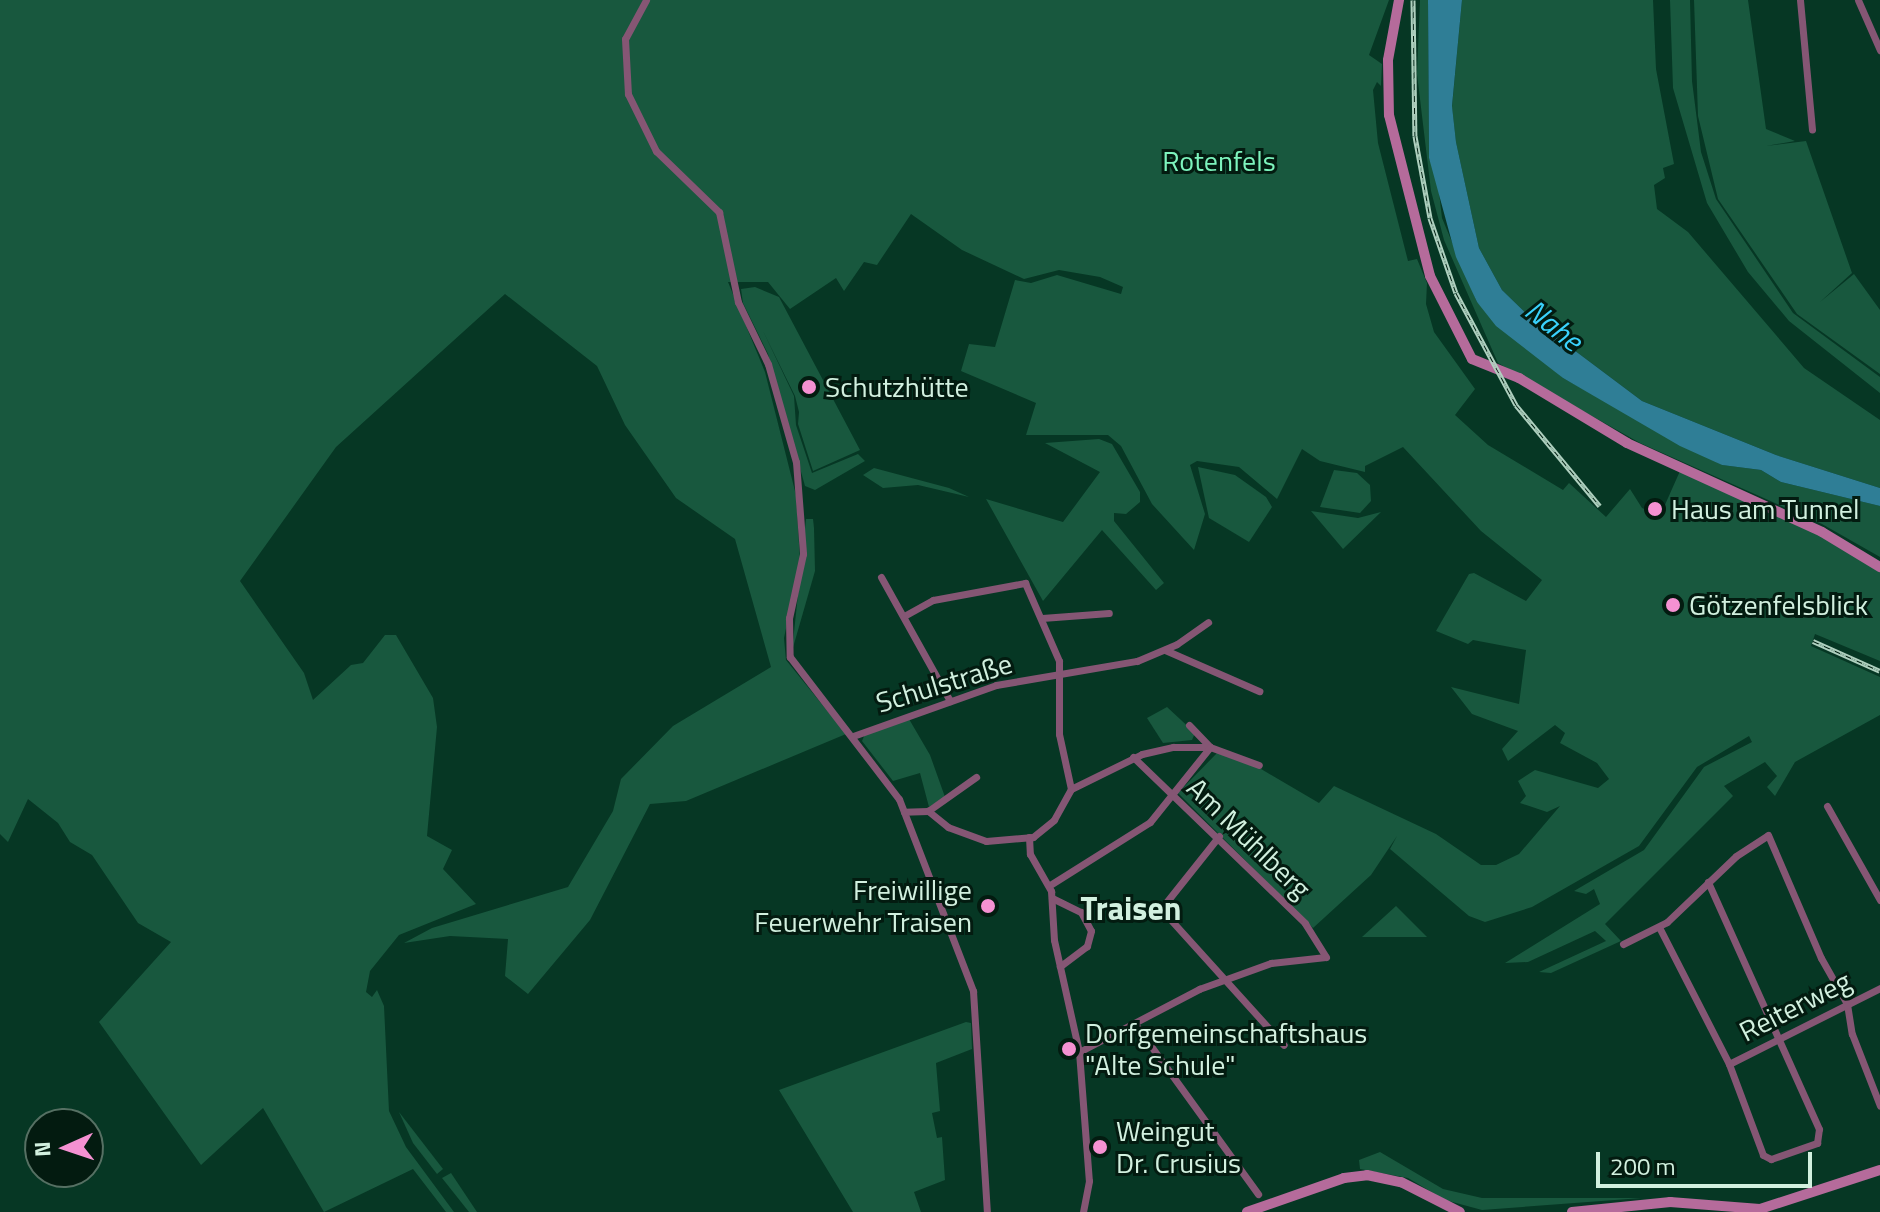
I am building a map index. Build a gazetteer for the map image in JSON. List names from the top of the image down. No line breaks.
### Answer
{"streets":{"street":["Schulstraße","Am Mühlberg","Reiterweg"]},"districts":["Traisen"],"water":["Nahe"],"parks":["Rotenfels"],"places":["Schutzhütte","Haus am Tunnel","Götzenfelsblick","Freiwillige Feuerwehr Traisen","Dorfgemeinschaftshaus \"Alte Schule\"","Weingut Dr. Crusius"],"scale_bar":"200 m","north":"left"}
